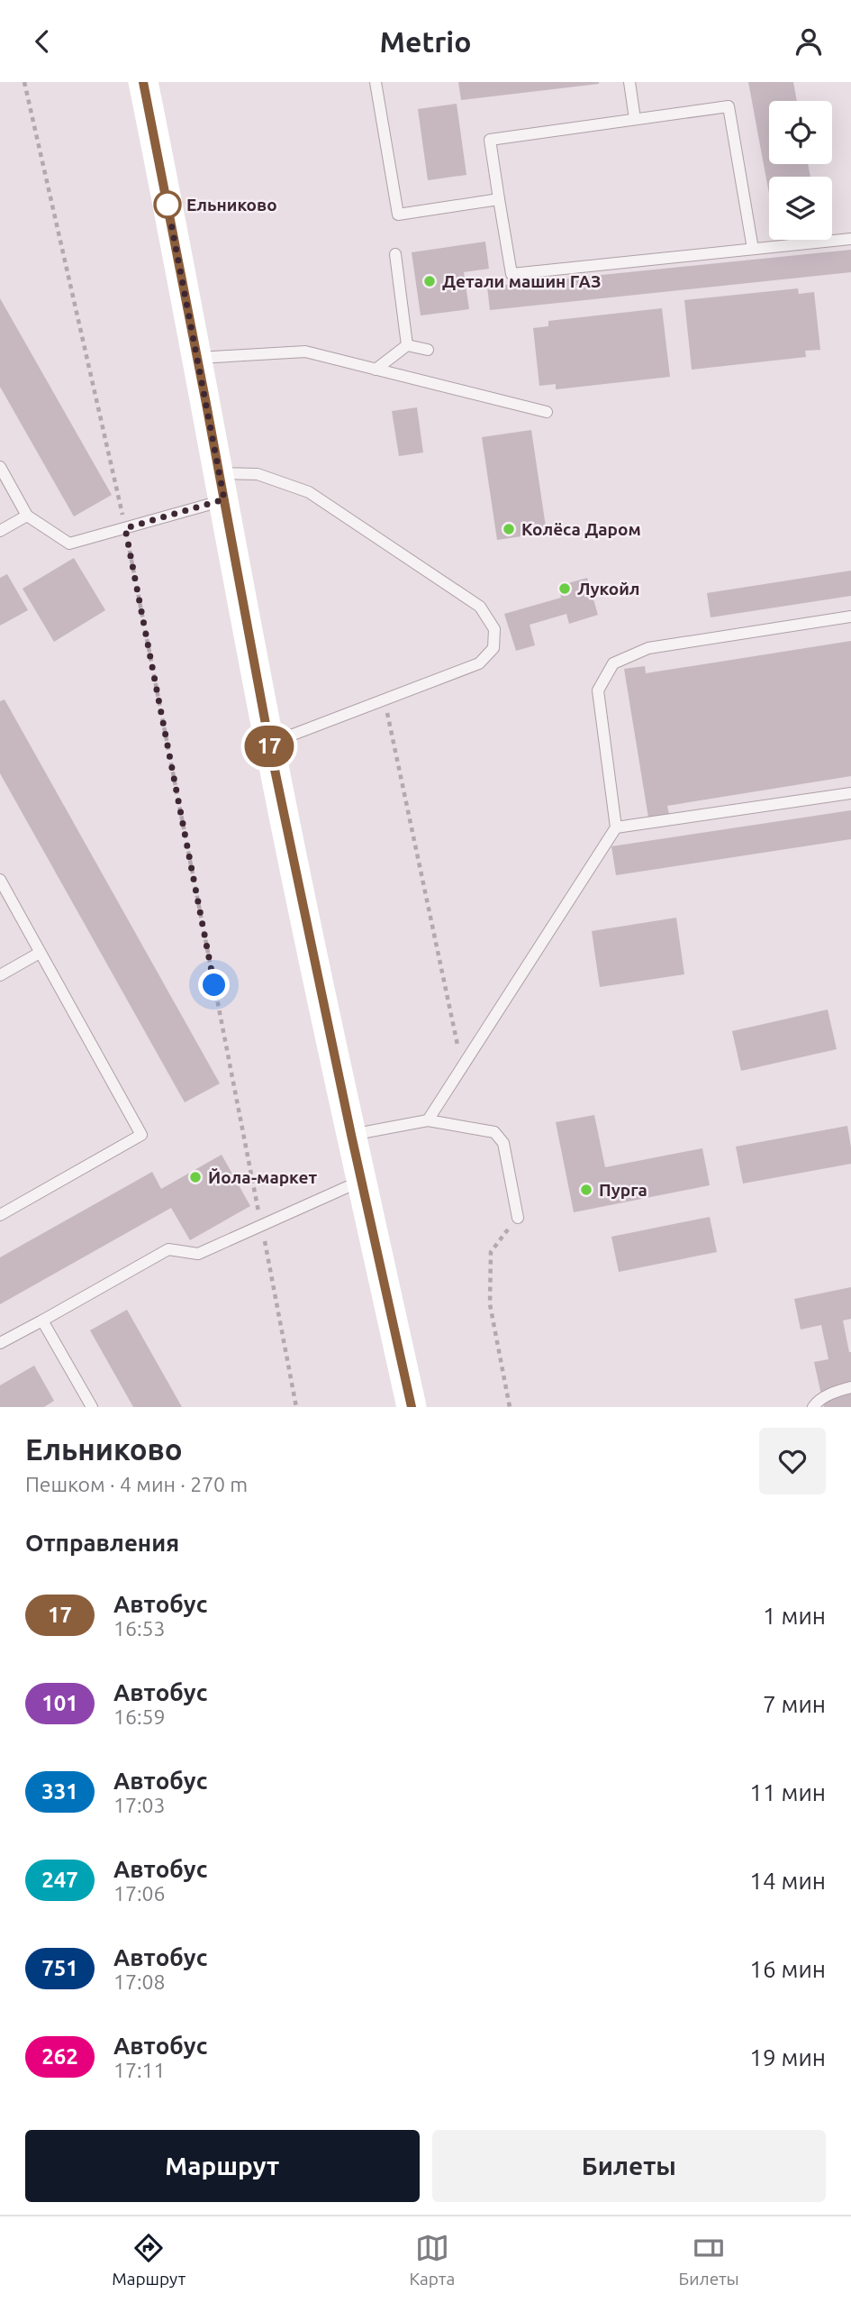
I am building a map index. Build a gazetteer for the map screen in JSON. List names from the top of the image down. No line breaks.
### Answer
{"places":["Ельниково","Детали машин ГАЗ","Колёса Даром","Лукойл","Йола-маркет","Пурга"],"lines":["bus line 17"],"page":{"header":"Metrio","on_map":"17","heading":[["Ельниково","Пешком · 4 мин · 270 m"],"Отправления"],"list":[{"mark":"17","name":"Автобус","note":"16:53","value":"1 мин"},{"mark":"101","name":"Автобус","note":"16:59","value":"7 мин"},{"mark":"331","name":"Автобус","note":"17:03","value":"11 мин"},{"mark":"247","name":"Автобус","note":"17:06","value":"14 мин"},{"mark":"751","name":"Автобус","note":"17:08","value":"16 мин"},{"mark":"262","name":"Автобус","note":"17:11","value":"19 мин"}],"buttons":["Маршрут","Билеты"],"tabs":["Маршрут","Карта","Билеты"]}}
